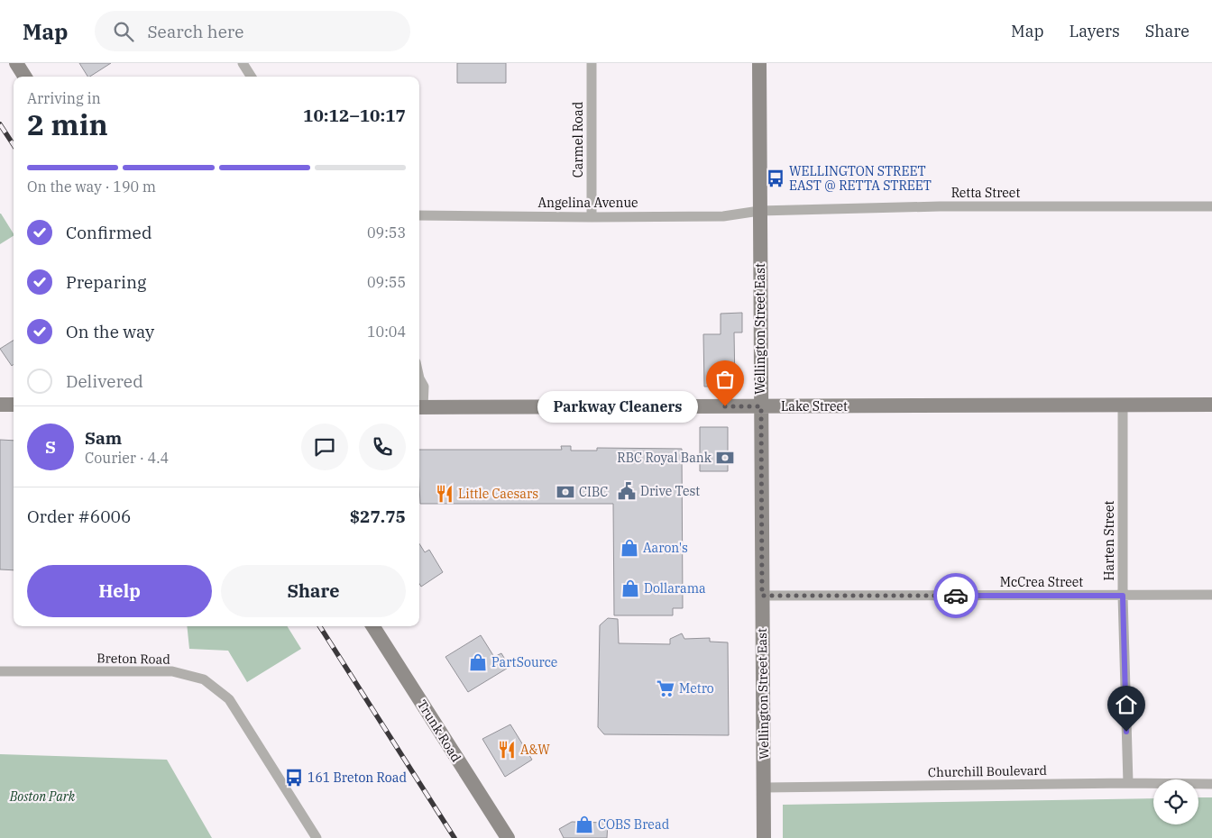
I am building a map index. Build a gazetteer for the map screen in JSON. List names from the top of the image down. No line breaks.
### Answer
{"streets":{"main road":["Wellington Street East","Lake Street","Trunk Road"],"street":["Carmel Road","Retta Street","Angelina Avenue","Harten Street","McCrea Street","Breton Road","Churchill Boulevard"]},"crossings":[["Carmel Road","Angelina Avenue"],["Retta Street","Angelina Avenue"],["Retta Street","Wellington Street East"],["Angelina Avenue","Wellington Street East"],["Wellington Street East","Lake Street"],["Wellington Street East","McCrea Street"],["Wellington Street East","Churchill Boulevard"],["Lake Street","Harten Street"],["Harten Street","McCrea Street"],["Harten Street","Churchill Boulevard"]],"parks":["Boston Park"],"places":{"bus stop":["WELLINGTON STREET EAST @ RETTA STREET","161 Breton Road"],"other":["Parkway Cleaners"],"bank":["RBC Royal Bank","CIBC"],"public building":["Drive Test"],"restaurant":["Little Caesars","A&W"],"shop":["Aaron's","Dollarama","PartSource","COBS Bread"],"supermarket":["Metro"]},"page":{"header":"Map","search":"Search here","nav":["Map","Layers","Share"],"heading":["2 min","Arriving in","10:12–10:17"],"panel":["Sam","Courier · 4.4","Order #6006","$27.75"],"bar":"On the way · 190 m","list":[["Confirmed","09:53"],["Preparing","09:55"],["On the way","10:04"],"Delivered"],"bubble":"Parkway Cleaners","round":"S","buttons":["Help","Share"]}}
